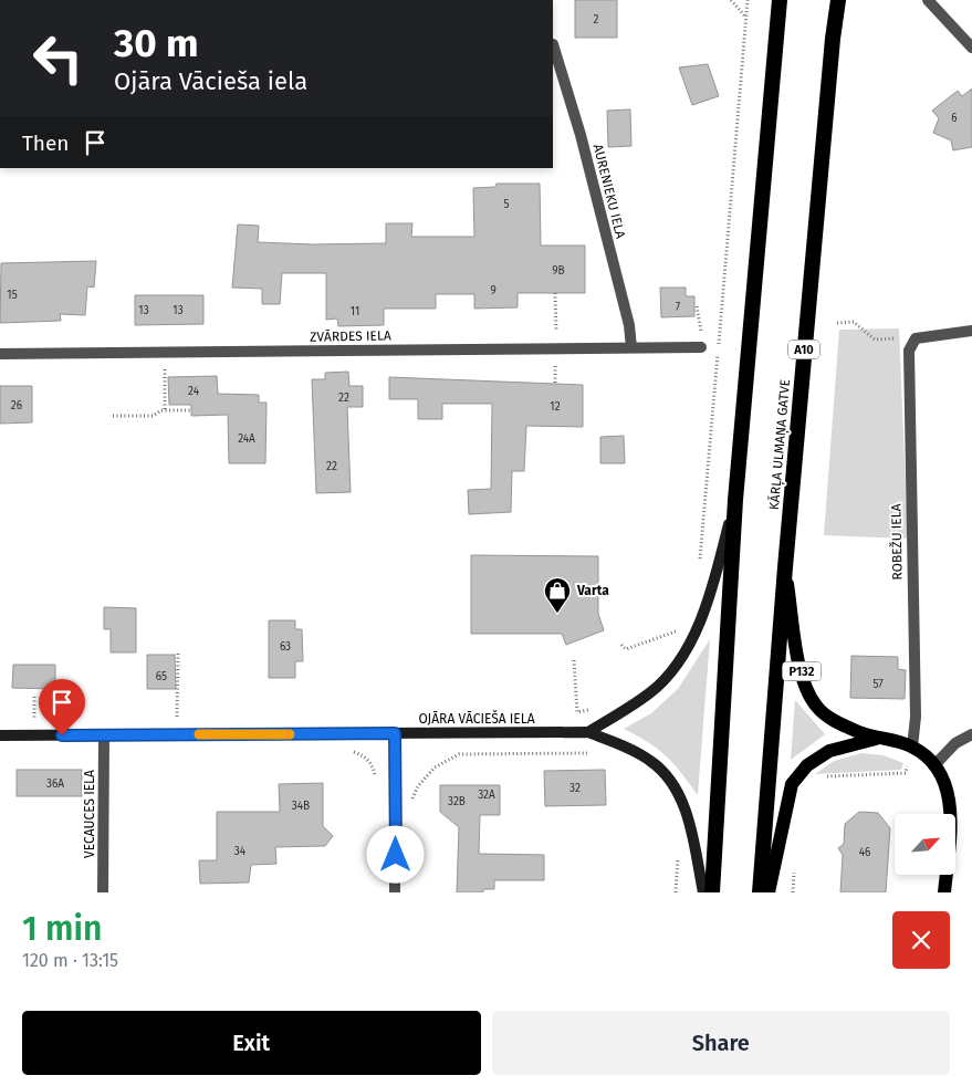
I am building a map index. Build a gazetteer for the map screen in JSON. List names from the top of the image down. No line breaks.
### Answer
{"streets":{"highway":["A10","KĀRĻA ULMAŅA GATVE"],"main road":["P132","OJĀRA VĀCIEŠA IELA"],"street":["AURENIEKU IELA","ZVĀRDES IELA","ROBEŽU IELA","VECAUCES IELA"]},"crossings":[["AURENIEKU IELA","ZVĀRDES IELA"],["KĀRĻA ULMAŅA GATVE","P132"],["ROBEŽU IELA","P132"],["OJĀRA VĀCIEŠA IELA","VECAUCES IELA"]],"places":{"shop":["Varta"]},"house_numbers":["2","6","5","9B","9","15","7","13","13","11","24","22","26","12","24A","22","63","65","57","36A","32","32A","32B","34B","34","46"],"north":"top right","page":{"turn":["30 m","Ojāra Vācieša iela"],"then":"Then","heading":["1 min","120 m · 13:15"],"buttons":["Exit","Share"]}}
